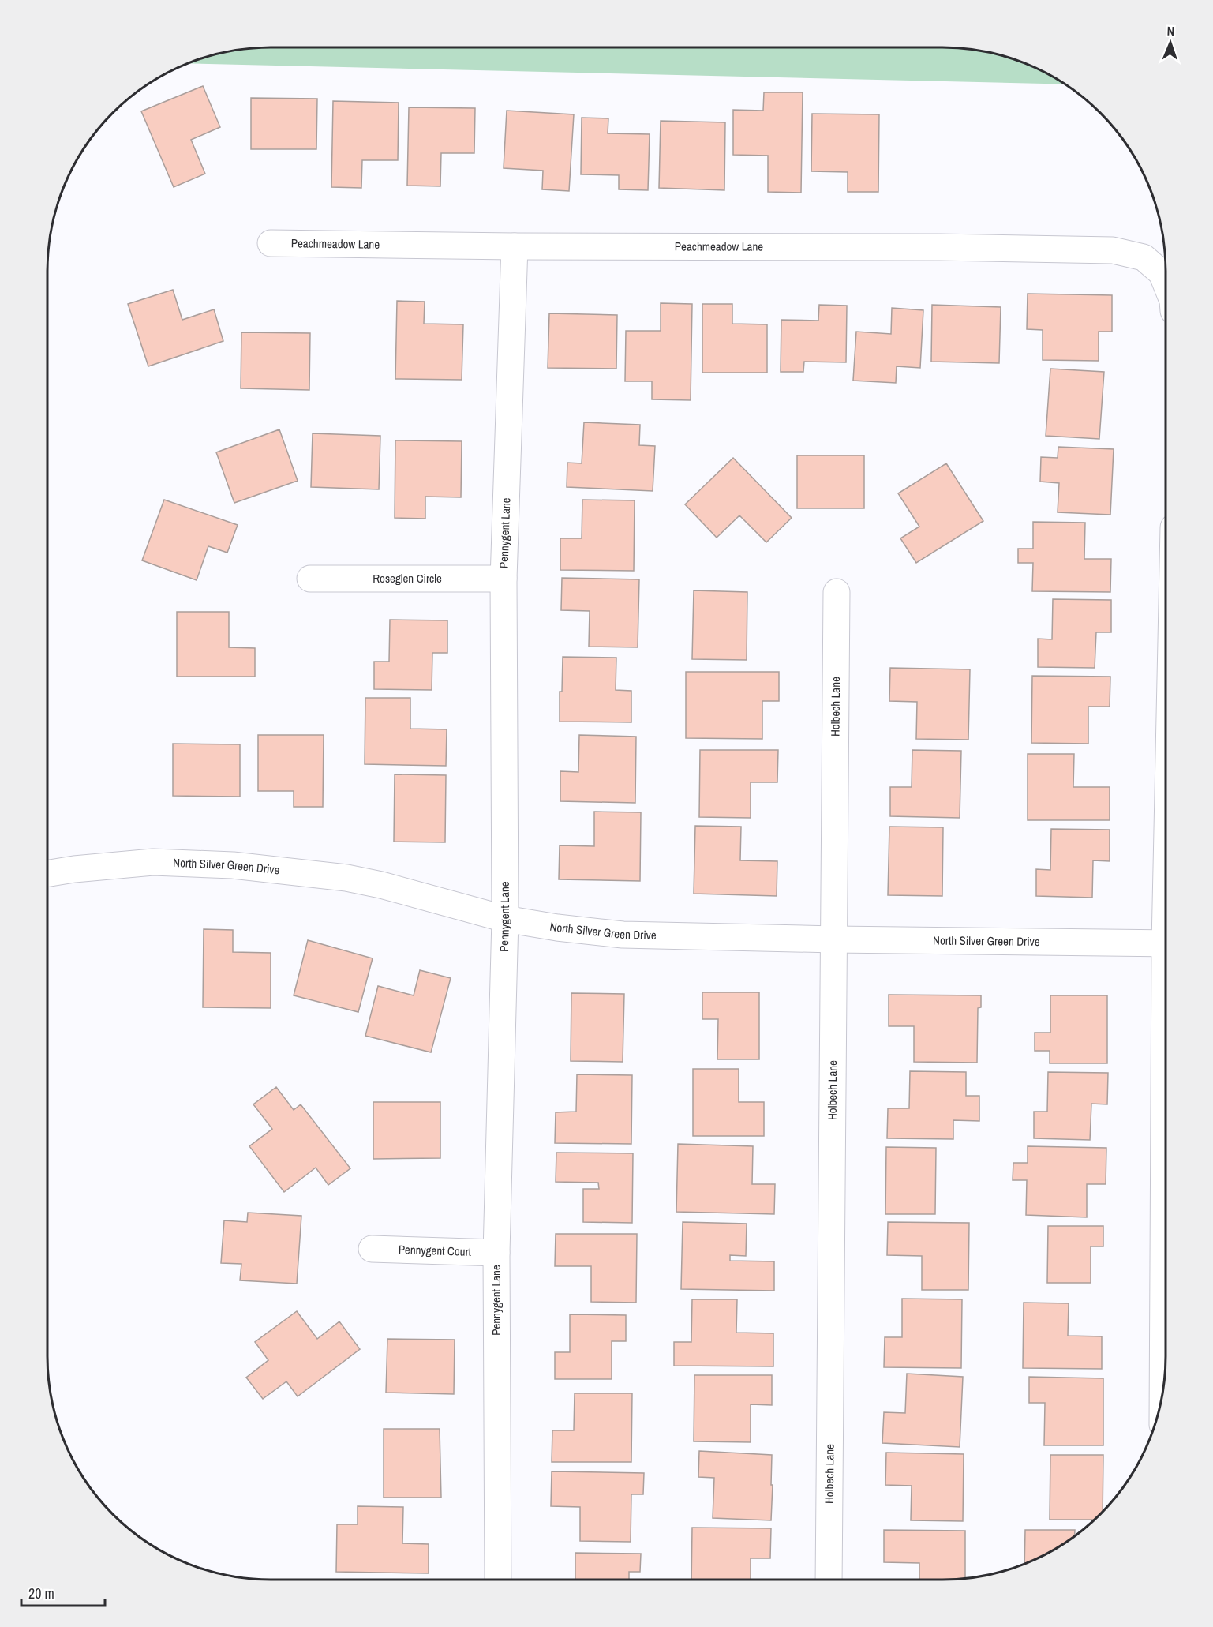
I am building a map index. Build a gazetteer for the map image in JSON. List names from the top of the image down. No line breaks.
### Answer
{"streets":{"street":["Peachmeadow Lane","Pennygent Lane","Roseglen Circle","Holbech Lane","North Silver Green Drive","Pennygent Court"]},"crossings":[["Peachmeadow Lane","Pennygent Lane"],["Pennygent Lane","Roseglen Circle"],["Pennygent Lane","North Silver Green Drive"],["Pennygent Lane","Pennygent Court"],["Holbech Lane","North Silver Green Drive"]],"scale_bar":"20 m","north":"top"}
